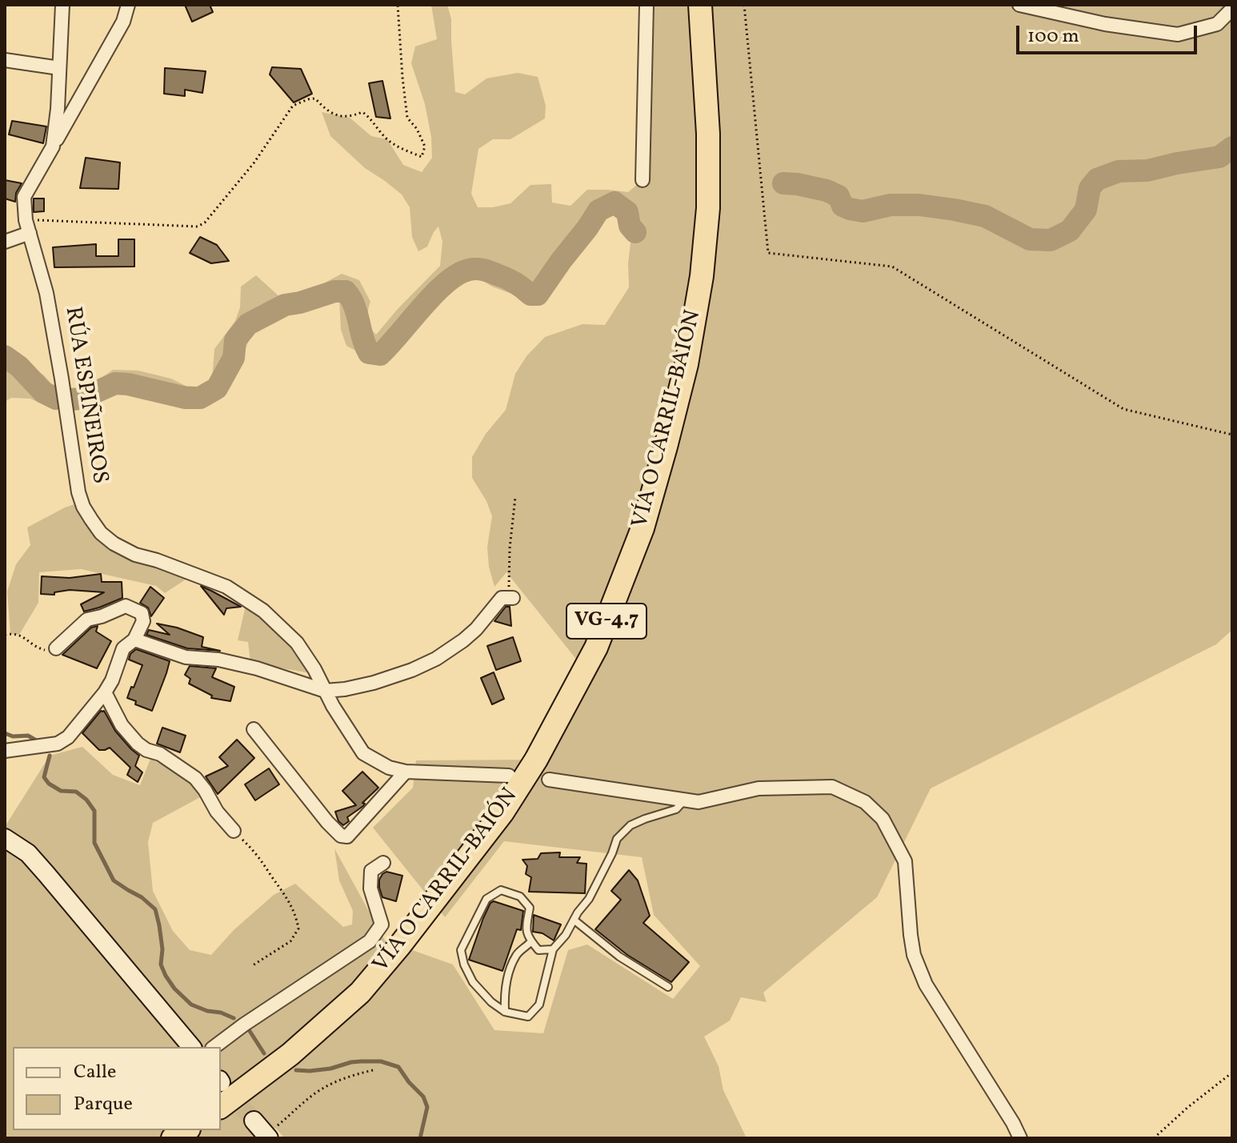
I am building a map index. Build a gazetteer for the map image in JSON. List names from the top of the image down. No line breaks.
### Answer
{"streets":{"highway":["VÍA O CARRIL-BAIÓN","VG-4.7"],"street":["RÚA ESPIÑEIROS"]},"legend":["Calle","Parque"],"scale_bar":"100 m"}
